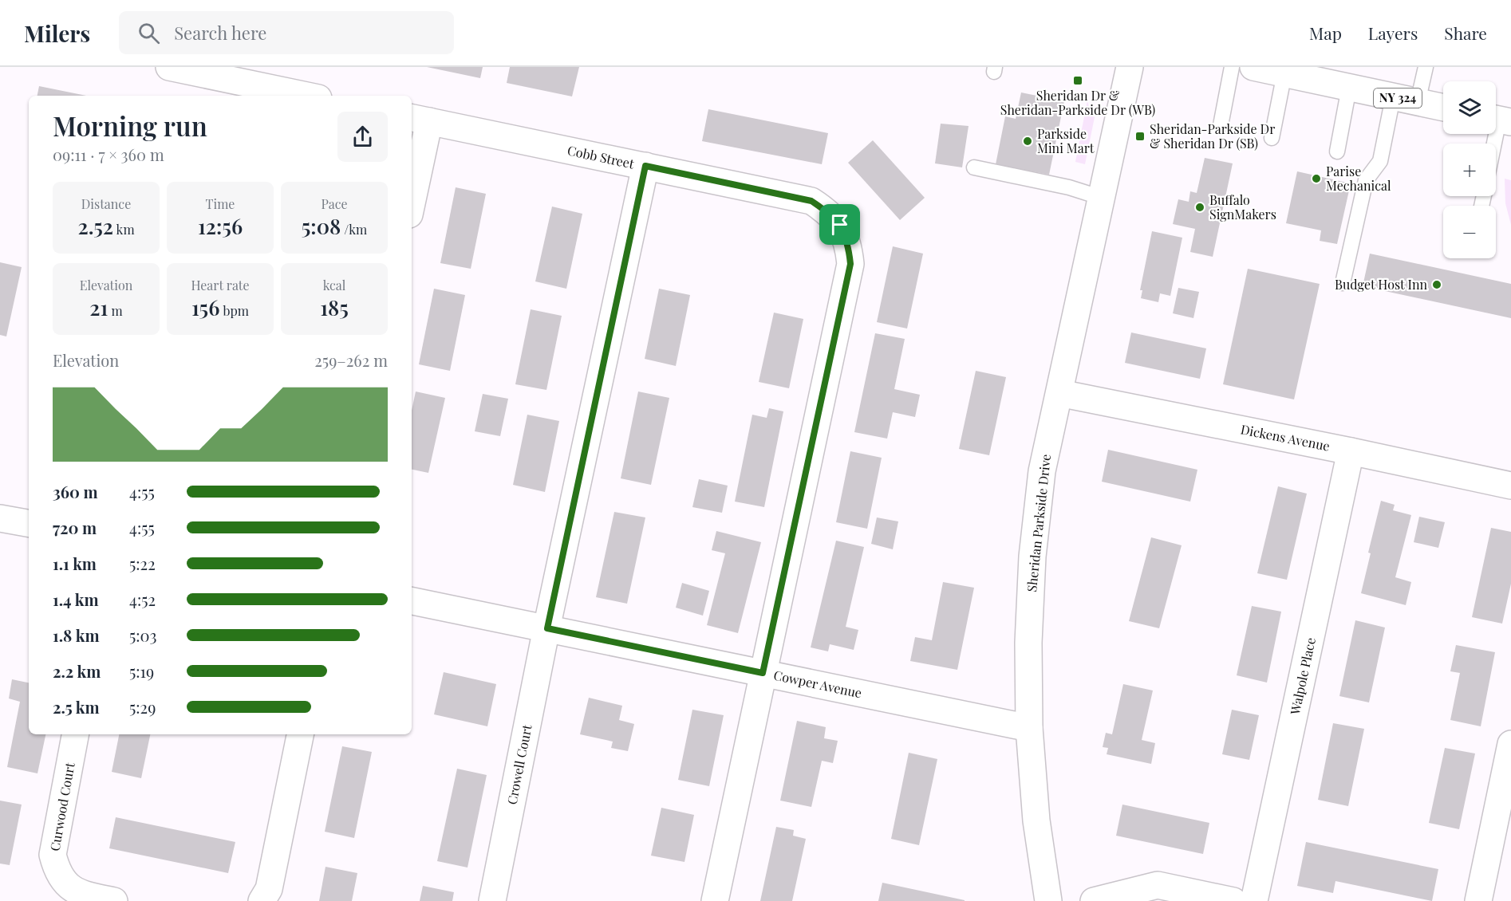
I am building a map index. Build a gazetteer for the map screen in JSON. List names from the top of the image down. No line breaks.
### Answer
{"streets":{"street":["NY 324","Cobb Street","Dickens Avenue","Sheridan Parkside Drive","Walpole Place","Cowper Avenue","Crowell Court","Curwood Court"]},"crossings":[["Cobb Street","Cowper Avenue"],["Cobb Street","Crowell Court"],["Dickens Avenue","Sheridan Parkside Drive"],["Dickens Avenue","Walpole Place"],["Sheridan Parkside Drive","Cowper Avenue"],["Cowper Avenue","Crowell Court"]],"places":{"transit":["Sheridan Dr & Sheridan-Parkside Dr (WB)","Sheridan-Parkside Dr & Sheridan Dr (SB)"],"other":["Parkside Mini Mart","Parise Mechanical","Buffalo SignMakers","Budget Host Inn"]},"page":{"header":"Milers","search":"Search here","nav":["Map","Layers","Share"],"map_buttons":["+","−"],"heading":["Morning run","09:11 · 7 × 360 m"],"stats":[["Distance","2.52 km"],["Time","12:56"],["Pace","5:08 /km"],["Elevation","21 m"],["Heart rate","156 bpm"],["kcal","185"]],"chart":["Elevation","259–262 m"],"list":[{"name":"360 m","note":"4:55"},{"name":"720 m","note":"4:55"},{"name":"1.1 km","note":"5:22"},{"name":"1.4 km","note":"4:52"},{"name":"1.8 km","note":"5:03"},{"name":"2.2 km","note":"5:19"},{"name":"2.5 km","note":"5:29"}]}}
